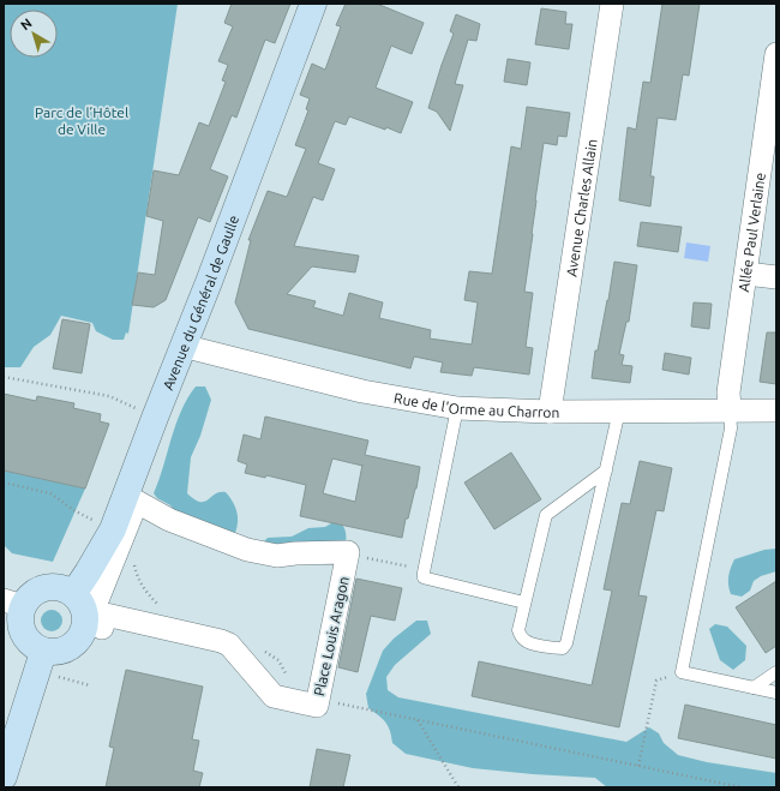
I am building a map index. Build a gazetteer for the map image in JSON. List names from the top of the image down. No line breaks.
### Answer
{"streets":{"street":["Avenue Charles Allain","Allée Paul Verlaine","Avenue du Général de Gaulle","Rue de l'Orme au Charron","Place Louis Aragon"]},"crossings":[["Avenue Charles Allain","Rue de l'Orme au Charron"],["Allée Paul Verlaine","Rue de l'Orme au Charron"],["Avenue du Général de Gaulle","Rue de l'Orme au Charron"]],"parks":["Parc de l’Hôtel de Ville"],"north":"top left"}
